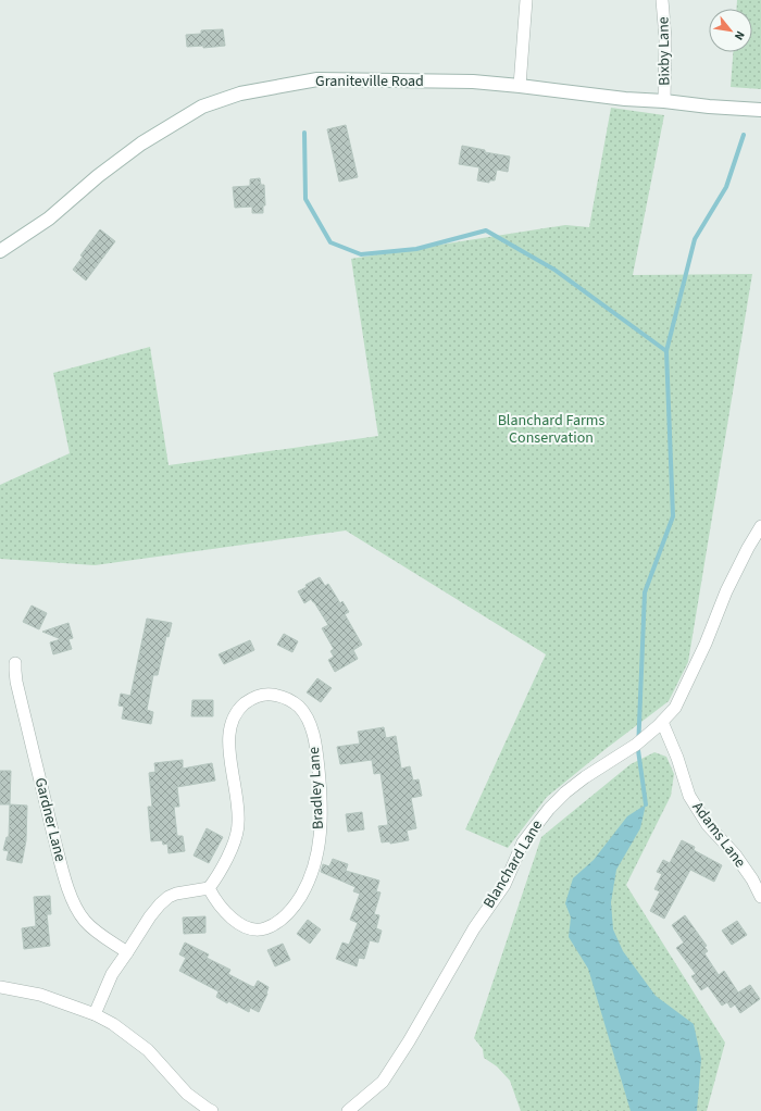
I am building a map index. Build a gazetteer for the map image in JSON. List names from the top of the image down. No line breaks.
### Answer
{"streets":{"main road":["Graniteville Road"],"street":["Bixby Lane","Bradley Lane","Gardner Lane","Adams Lane","Blanchard Lane"]},"crossings":[["Bixby Lane","Graniteville Road"],["Adams Lane","Blanchard Lane"]],"parks":["Blanchard Farms Conservation"],"north":"bottom right"}
